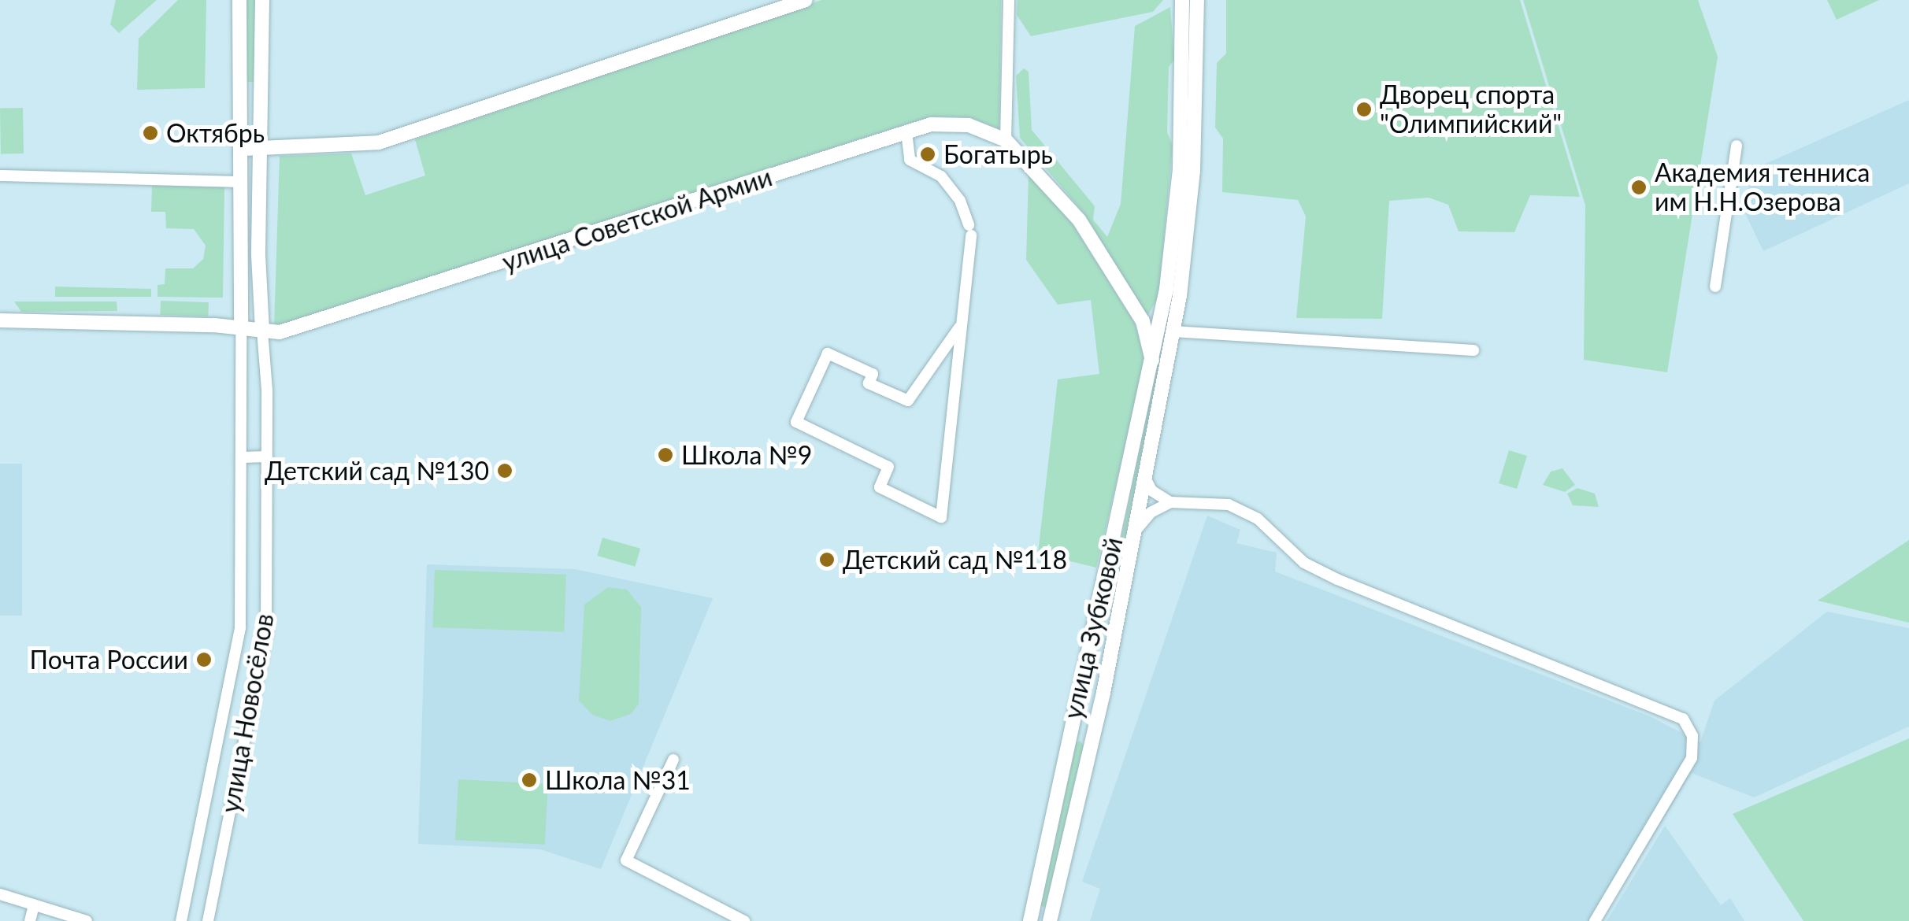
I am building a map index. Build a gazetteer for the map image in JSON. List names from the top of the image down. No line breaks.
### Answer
{"streets":{"main road":["улица Советской Армии","улица Зубковой","улица Новосёлов"]},"crossings":[["улица Советской Армии","улица Зубковой"],["улица Советской Армии","улица Новосёлов"]],"places":["Дворец спорта \"Олимпийский\"","Октябрь","Богатырь","Академия тенниса им Н.Н.Озерова","Школа №9","Детский сад №130","Детский сад №118","Почта России","Школа №31"]}
